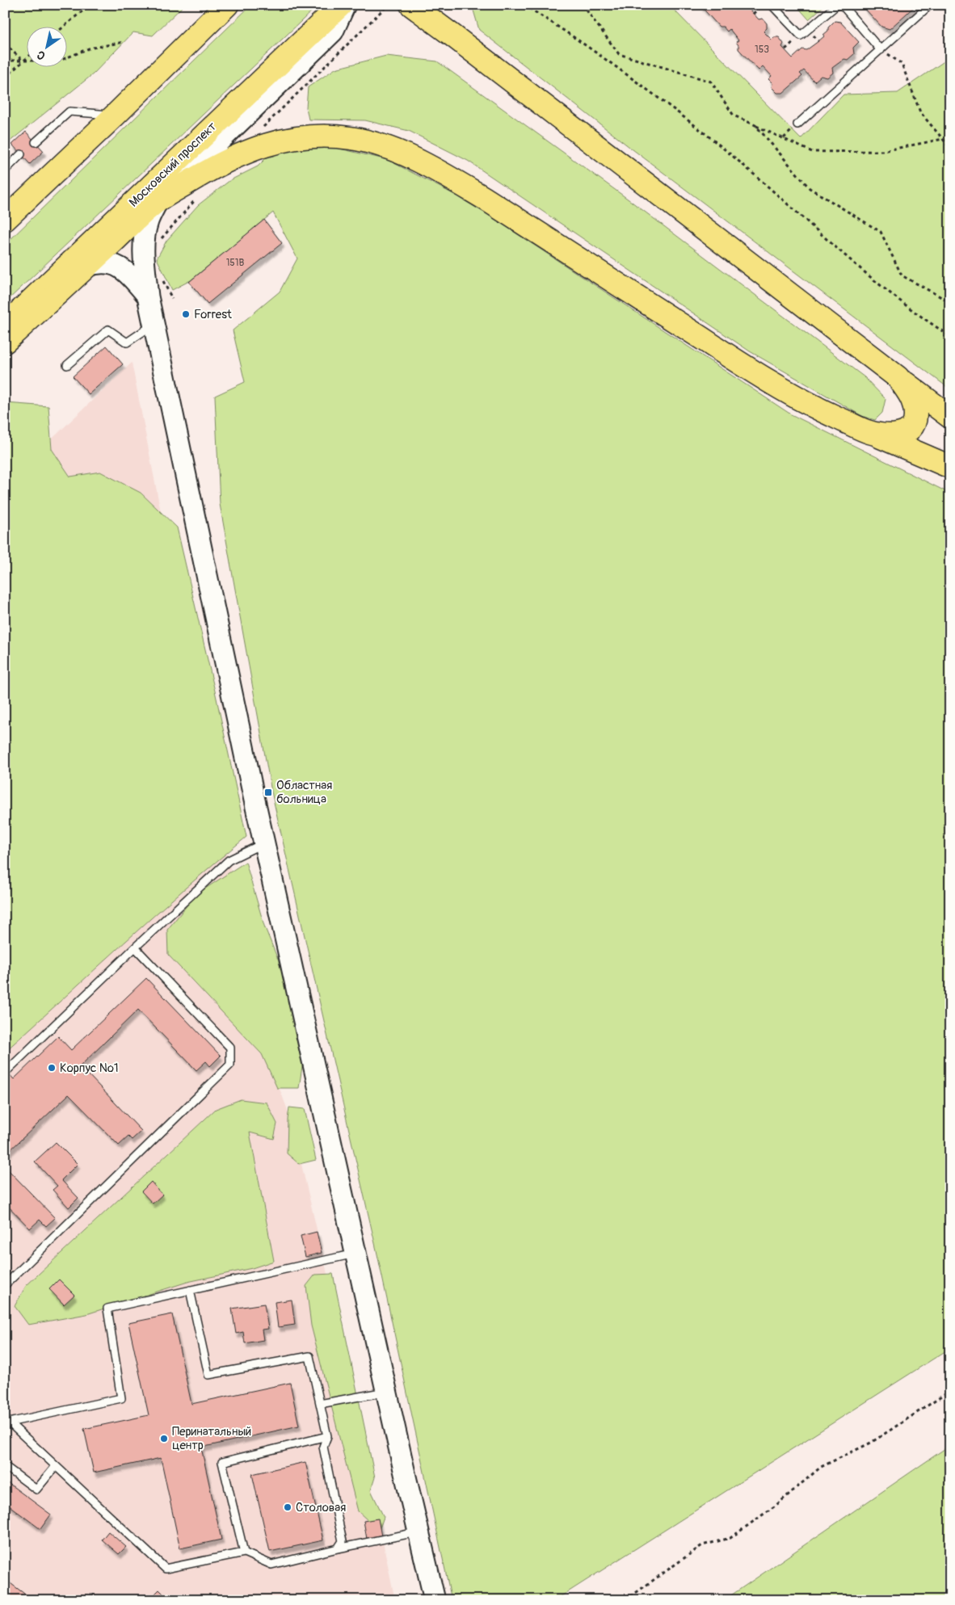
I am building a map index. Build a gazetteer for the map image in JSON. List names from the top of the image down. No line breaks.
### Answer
{"streets":{"main road":["Московский проспект"]},"places":{"other":["Forrest","Корпус №1","Перинатальный центр","Столовая"],"transit":["Областная больница"]},"house_numbers":["153","151В"],"north":"bottom left"}
